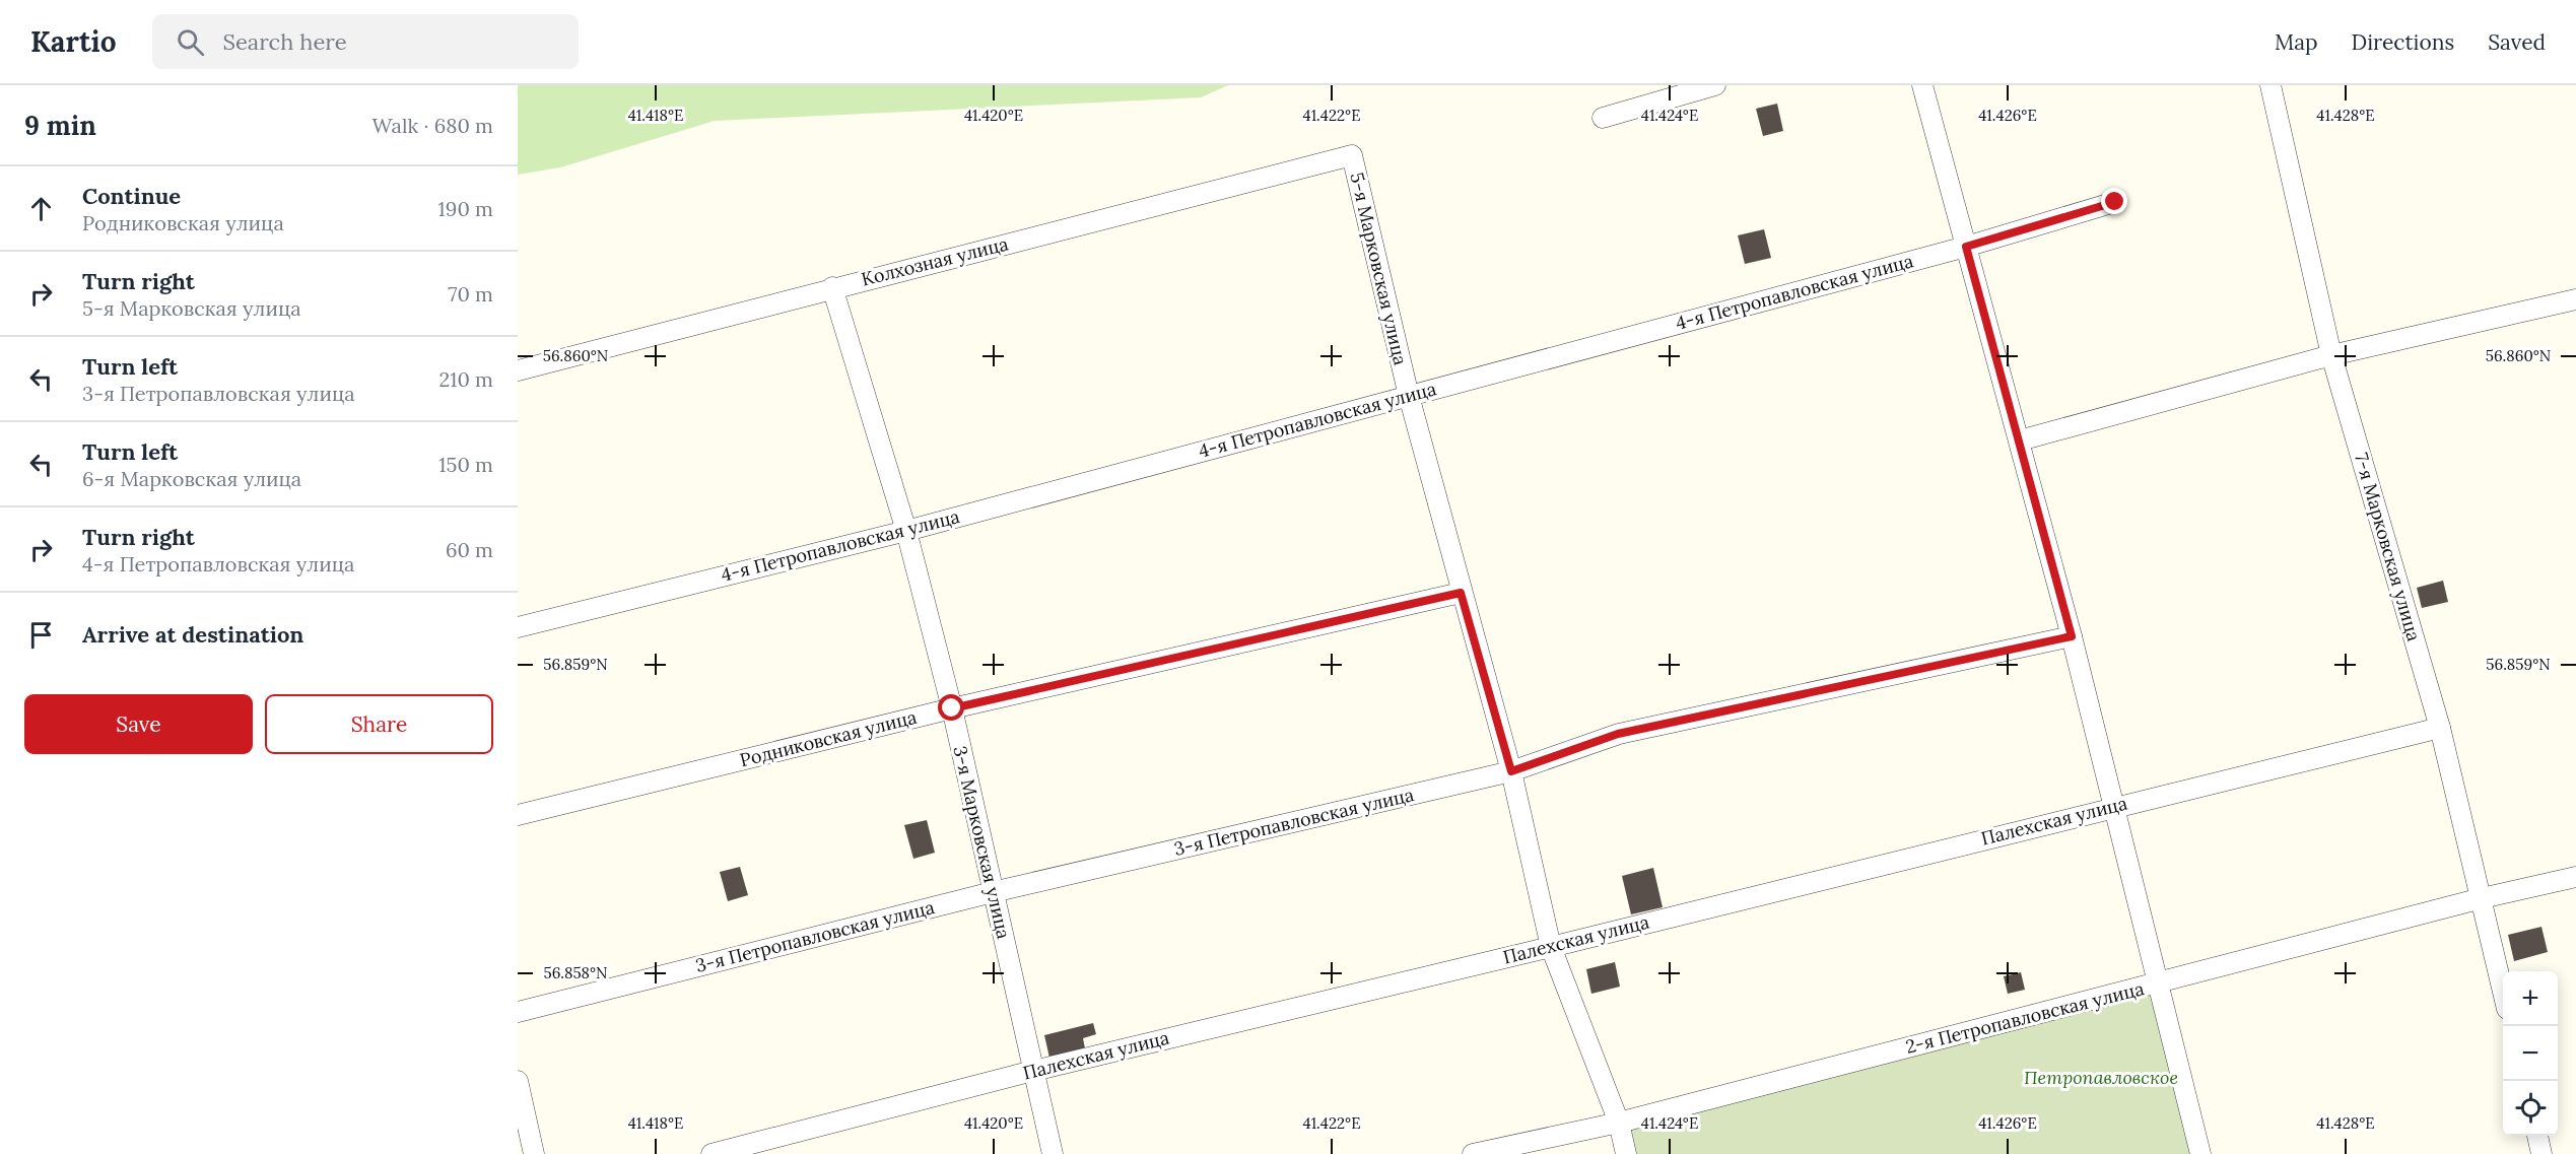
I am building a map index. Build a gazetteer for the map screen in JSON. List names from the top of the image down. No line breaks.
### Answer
{"streets":{"street":["Колхозная улица","5-я Марковская улица","4-я Петропавловская улица","7-я Марковская улица","Родниковская улица","Палехская улица","3-я Петропавловская улица","3-я Марковская улица","2-я Петропавловская улица"]},"crossings":[["Колхозная улица","5-я Марковская улица"],["Колхозная улица","3-я Марковская улица"],["5-я Марковская улица","4-я Петропавловская улица"],["5-я Марковская улица","Родниковская улица"],["5-я Марковская улица","Палехская улица"],["5-я Марковская улица","3-я Петропавловская улица"],["5-я Марковская улица","2-я Петропавловская улица"],["4-я Петропавловская улица","3-я Марковская улица"],["7-я Марковская улица","Палехская улица"],["7-я Марковская улица","2-я Петропавловская улица"],["Родниковская улица","3-я Марковская улица"],["Палехская улица","3-я Марковская улица"],["3-я Петропавловская улица","3-я Марковская улица"]],"parks":["Петропавловское"],"page":{"header":"Kartio","search":"Search here","nav":["Map","Directions","Saved"],"heading":["9 min","Walk · 680 m"],"list":[["Continue","Родниковская улица","190 m"],["Turn right","5-я Марковская улица","70 m"],["Turn left","3-я Петропавловская улица","210 m"],["Turn left","6-я Марковская улица","150 m"],["Turn right","4-я Петропавловская улица","60 m"],"Arrive at destination"],"buttons":["Save","Share"],"map_buttons":["+","−"]},"coordinates":["41.418°E","41.420°E","41.422°E","41.424°E","41.426°E","41.428°E","56.860°N","56.859°N","56.858°N"]}
